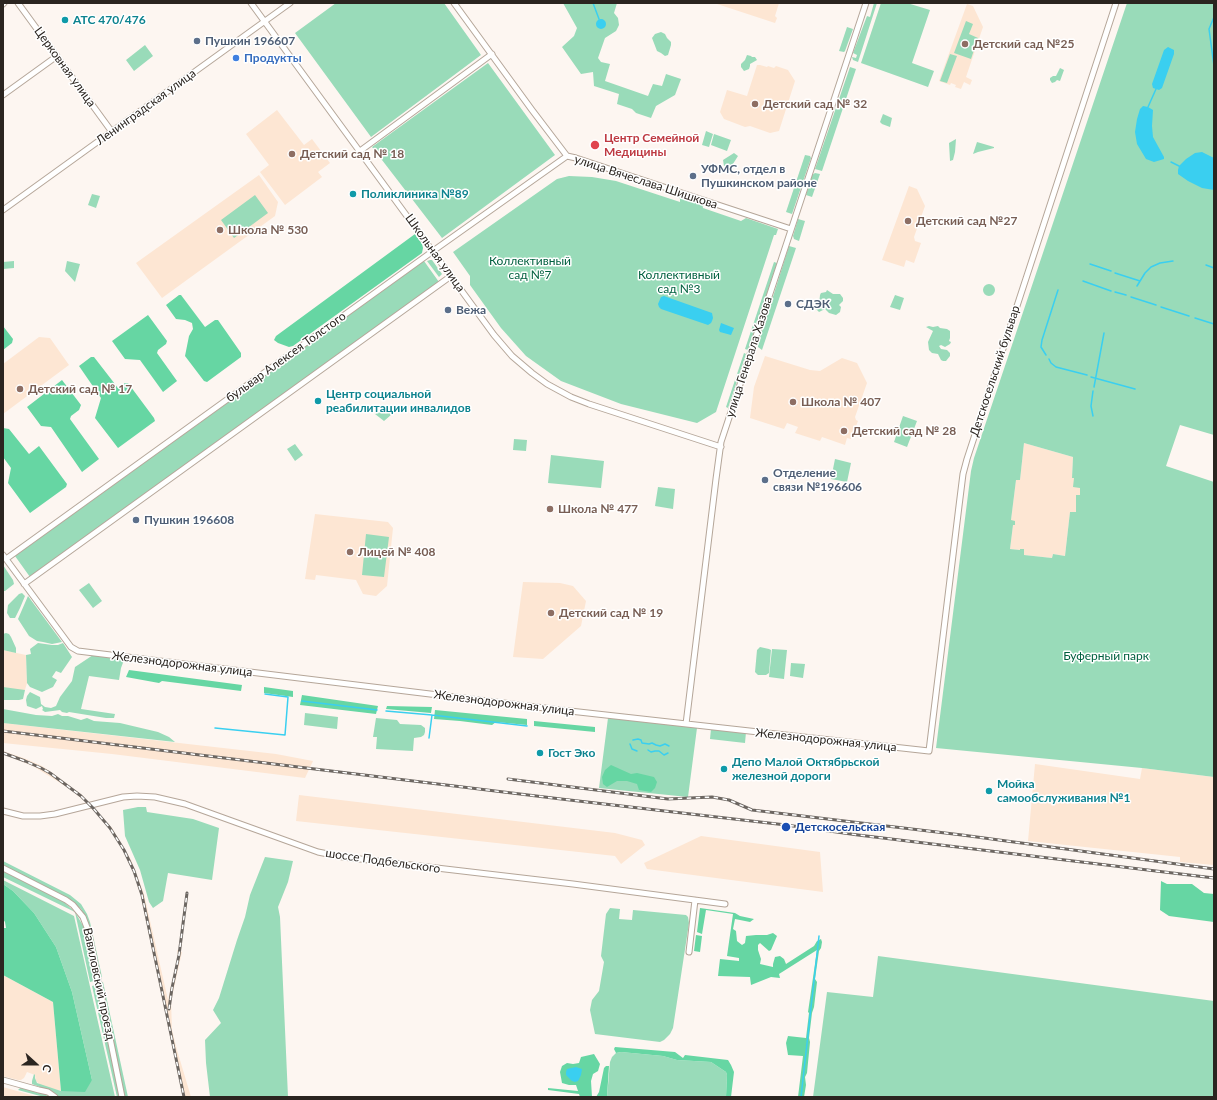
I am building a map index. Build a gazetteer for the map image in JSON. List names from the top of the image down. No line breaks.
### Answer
{"streets":{"street":["Церковная улица","Ленинградская улица","улица Вячеслава Шишкова","Школьная улица","бульвар Алексея Толстого","улица Генерала Хазова","Детскосельский бульвар","Железнодорожная улица","шоссе Подбельского","Вавиловский проезд"]},"crossings":[["Церковная улица","Ленинградская улица"],["Ленинградская улица","Школьная улица"],["улица Вячеслава Шишкова","бульвар Алексея Толстого"],["улица Вячеслава Шишкова","улица Генерала Хазова"],["Школьная улица","бульвар Алексея Толстого"],["Школьная улица","улица Генерала Хазова"],["улица Генерала Хазова","Железнодорожная улица"],["Детскосельский бульвар","Железнодорожная улица"]],"parks":["Коллективный сад №7","Коллективный сад №3","Буферный парк"],"places":["АТС 470/476","Пушкин 196607","Детский сад №25","Продукты","Детский сад № 32","Центр Семейной Медицины","Детский сад № 18","УФМС, отдел в Пушкинском районе","Поликлиника №89","Детский сад №27","Школа № 530","СДЭК","Вежа","Детский сад № 17","Центр социальной реабилитации инвалидов","Школа № 407","Детский сад № 28","Отделение связи №196606","Школа № 477","Пушкин 196608","Лицей № 408","Детский сад № 19","Гост Эко","Депо Малой Октябрьской железной дороги","Мойка самообслуживания №1","Детскосельская"],"north":"right"}
